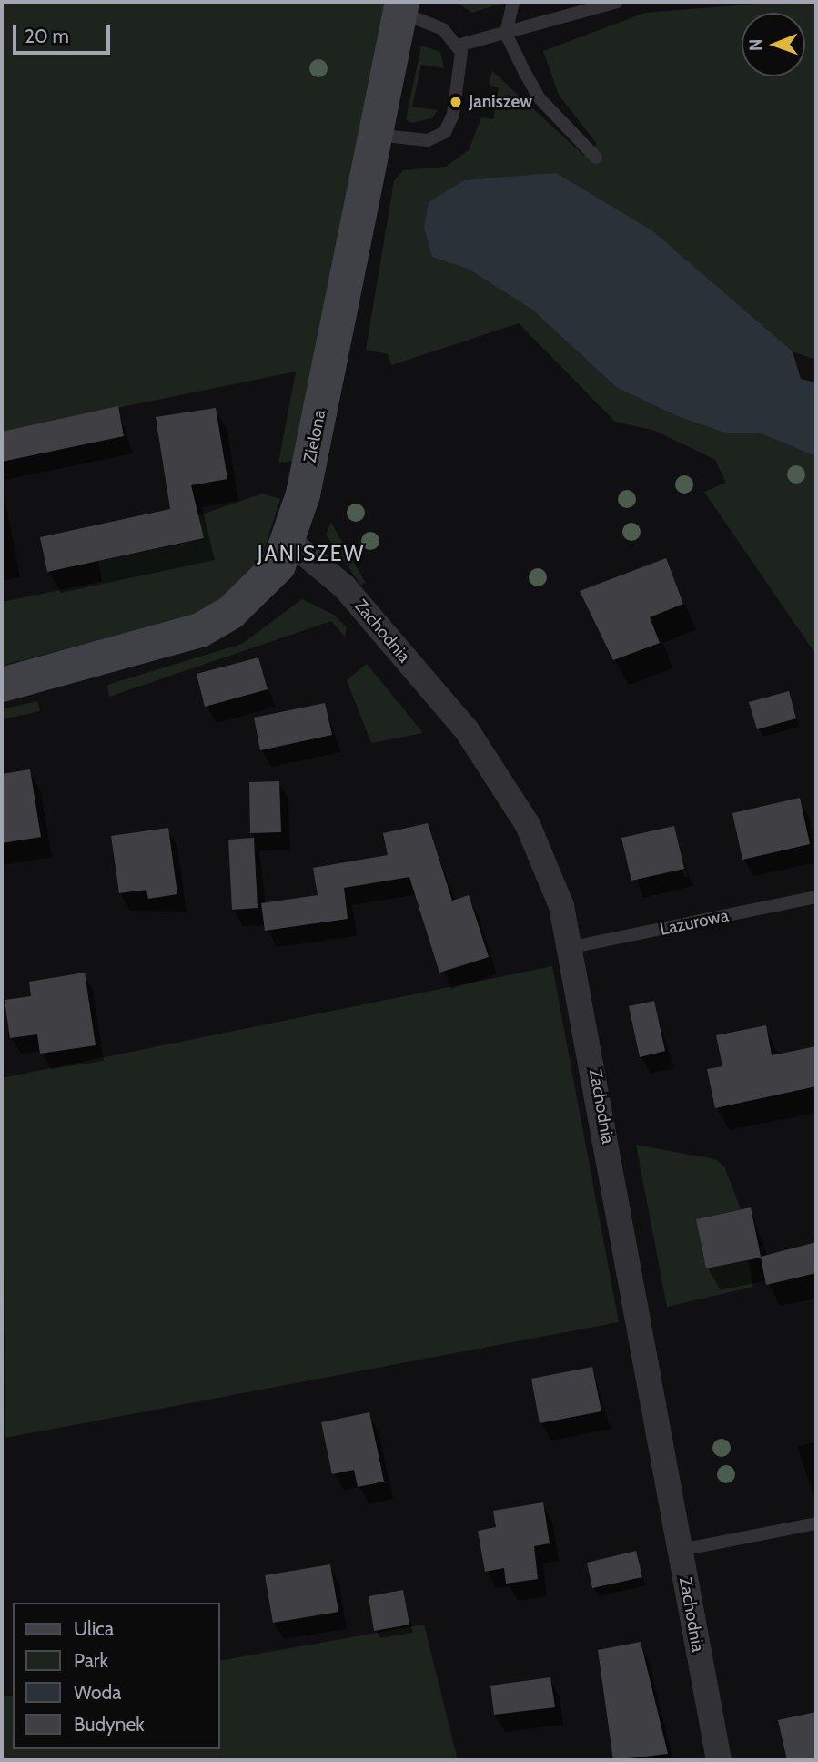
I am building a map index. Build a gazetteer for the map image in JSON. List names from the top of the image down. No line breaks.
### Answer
{"streets":{"street":["Zielona","Zachodnia"],"lane":["Lazurowa"]},"crossings":[["Zielona","Zachodnia"],["Zachodnia","Lazurowa"]],"districts":["JANISZEW"],"places":["Janiszew"],"legend":["Ulica","Park","Woda","Budynek"],"scale_bar":"20 m","north":"left"}
